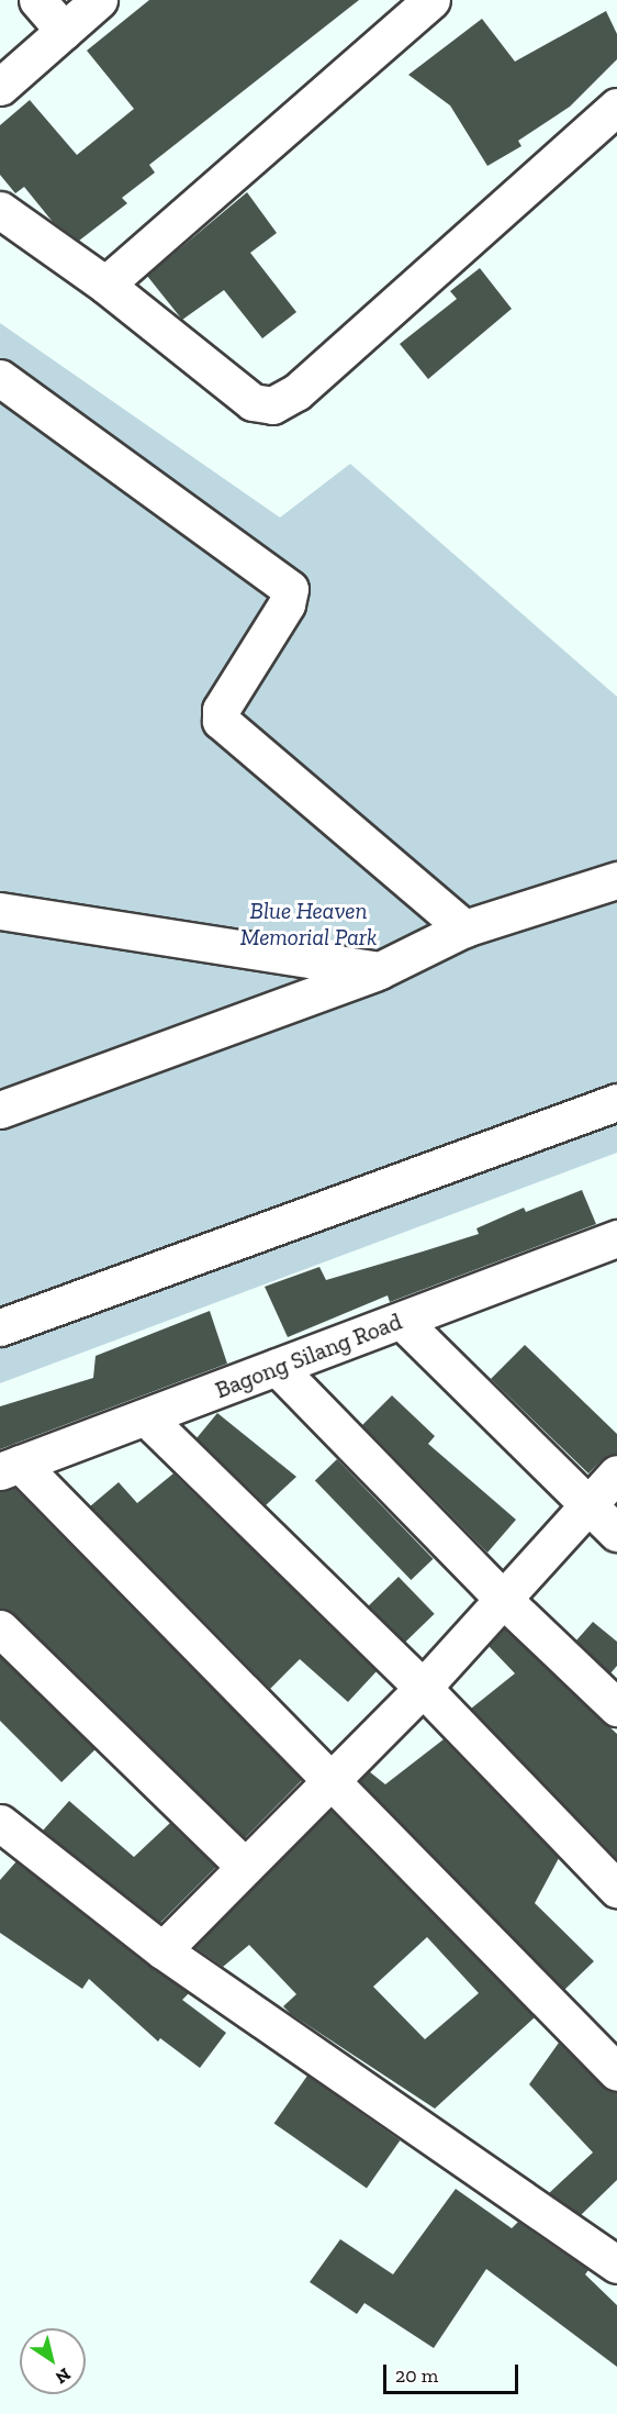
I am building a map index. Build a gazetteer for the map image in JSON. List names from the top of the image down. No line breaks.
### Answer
{"streets":{"street":["Bagong Silang Road"]},"parks":["Blue Heaven Memorial Park"],"scale_bar":"20 m","north":"bottom right"}
